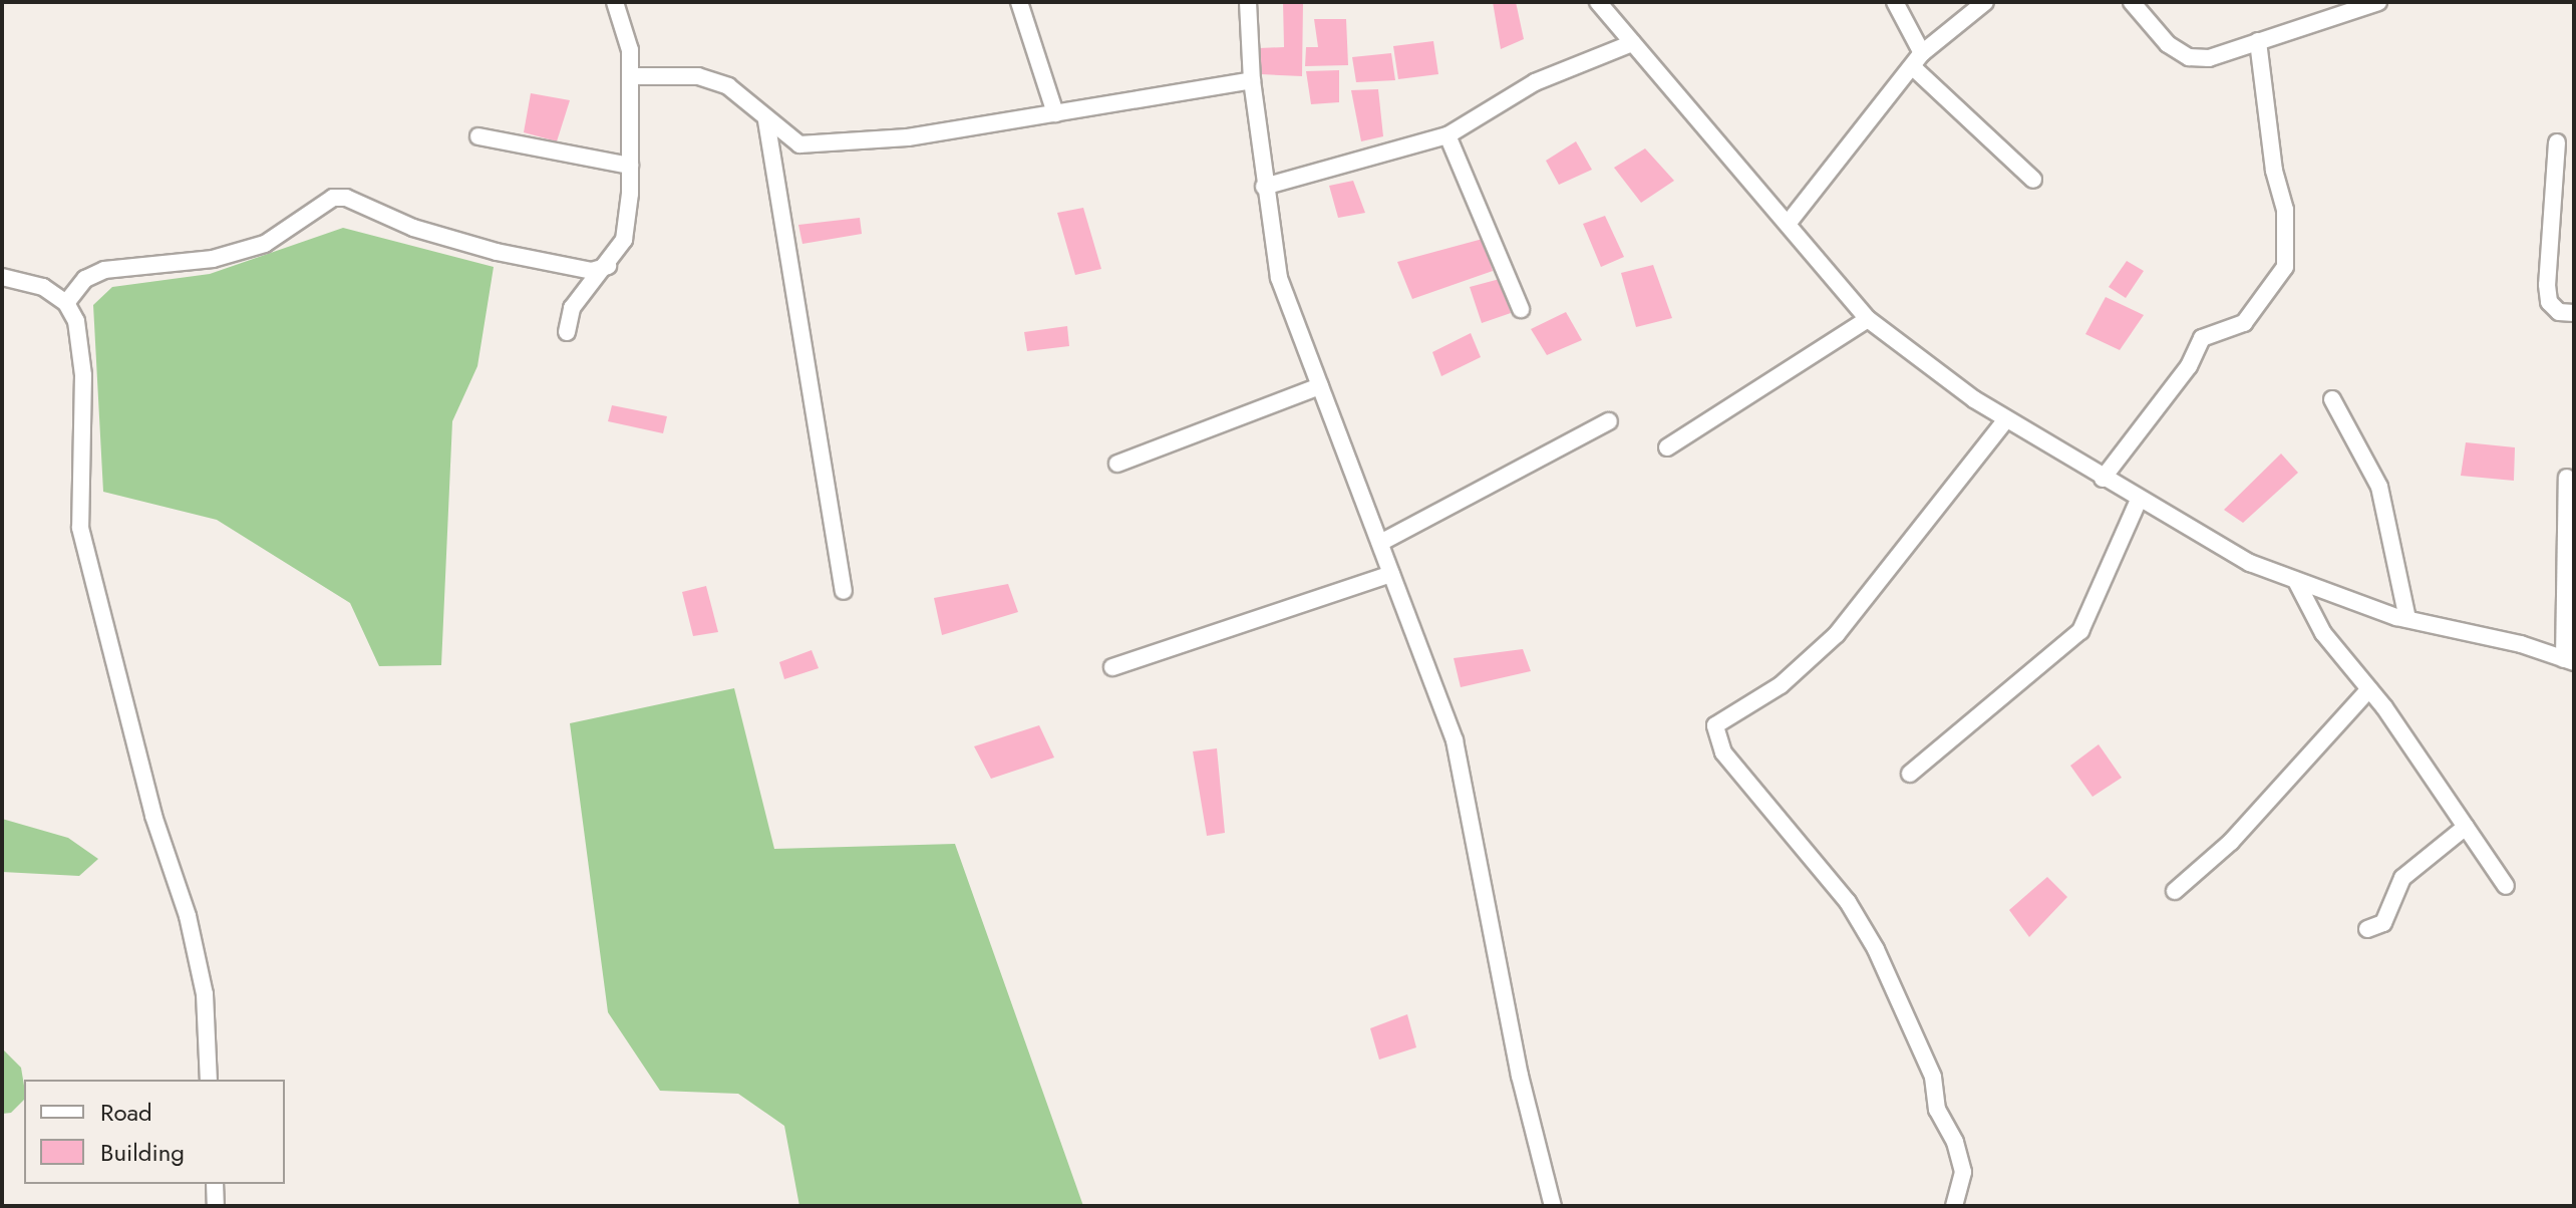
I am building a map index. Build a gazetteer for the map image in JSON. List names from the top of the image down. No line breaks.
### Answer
{"legend":["Road","Building"]}
